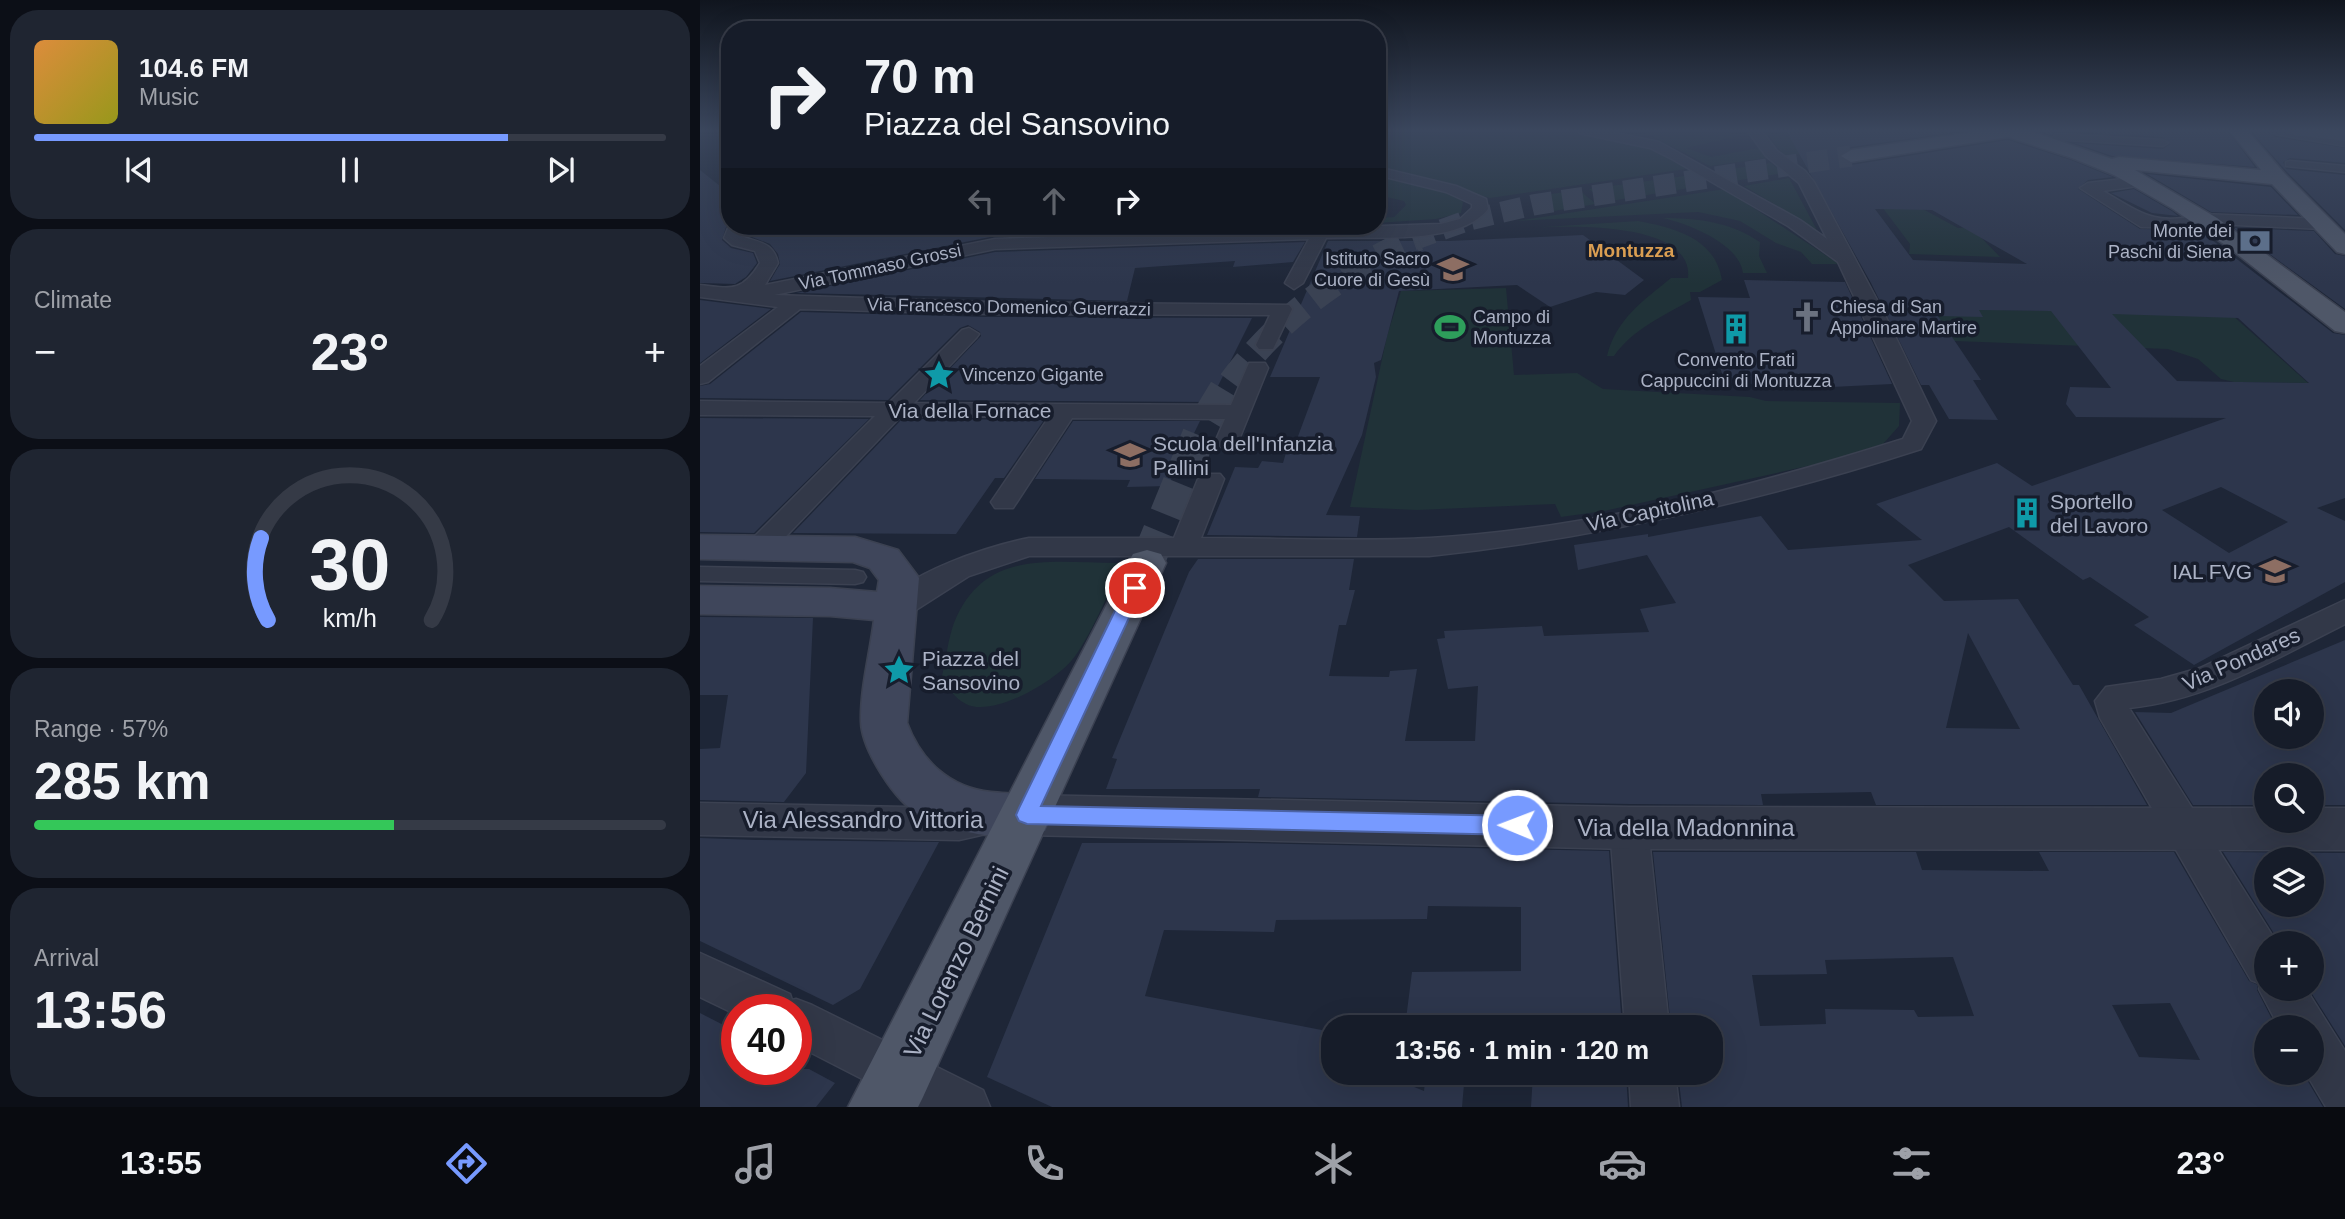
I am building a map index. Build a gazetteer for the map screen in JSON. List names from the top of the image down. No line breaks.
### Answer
{"streets":{"main road":["Via Lorenzo Bernini"],"street":["Via Tommaso Grossi","Via Francesco Domenico Guerrazzi","Via della Fornace","Via Capitolina","Via Pondares","Via Alessandro Vittoria","Via della Madonnina"]},"crossings":[["Via Tommaso Grossi","Via Francesco Domenico Guerrazzi"],["Via Pondares","Via della Madonnina"],["Via Alessandro Vittoria","Via della Madonnina"],["Via Alessandro Vittoria","Via Lorenzo Bernini"],["Via della Madonnina","Via Lorenzo Bernini"]],"districts":["Montuzza"],"places":{"bank":["Monte dei Paschi di Siena"],"school or university":["Istituto Sacro Cuore di Gesù","Scuola dell'Infanzia Pallini","IAL FVG"],"church":["Chiesa di San Appolinare Martire"],"sports":["Campo di Montuzza"],"building":["Convento Frati Cappuccini di Montuzza","Sportello del Lavoro"],"place":["Vincenzo Gigante","Piazza del Sansovino"]},"page":{"turn":["70 m","Piazza del Sansovino"],"song":["104.6 FM","Music"],"tile":["Climate",["Range · 57%","285 km"],["Arrival","13:56"]],"heat":["−","23°","+"],"map_buttons":["+","−"],"limit":"40","trip":"13:56 · 1 min · 120 m","tabs":["13:55","23°"],"gauge":["30","km/h"]}}
